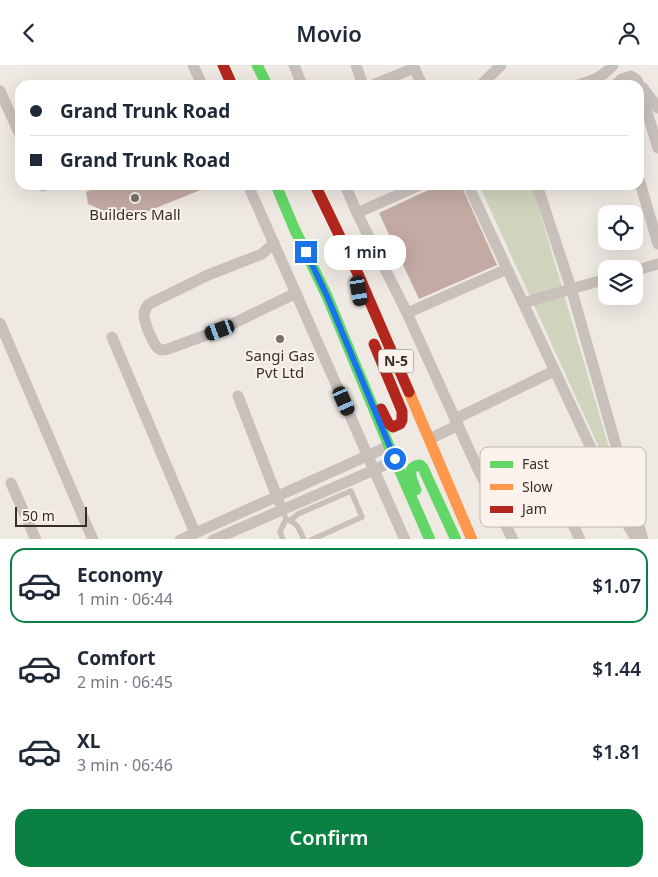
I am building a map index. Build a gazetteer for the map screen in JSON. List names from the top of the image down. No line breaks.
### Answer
{"streets":{"highway":["N-5"]},"places":["Builders Mall","Sangi Gas Pvt Ltd"],"legend":["Fast","Slow","Jam"],"scale_bar":"50 m","page":{"header":"Movio","banner":["Grand Trunk Road","Grand Trunk Road"],"bubble":"1 min","scale":"50 m","list":[{"name":"Economy","note":"1 min · 06:44","value":"$1.07"},{"name":"Comfort","note":"2 min · 06:45","value":"$1.44"},{"name":"XL","note":"3 min · 06:46","value":"$1.81"}],"buttons":"Confirm"}}
